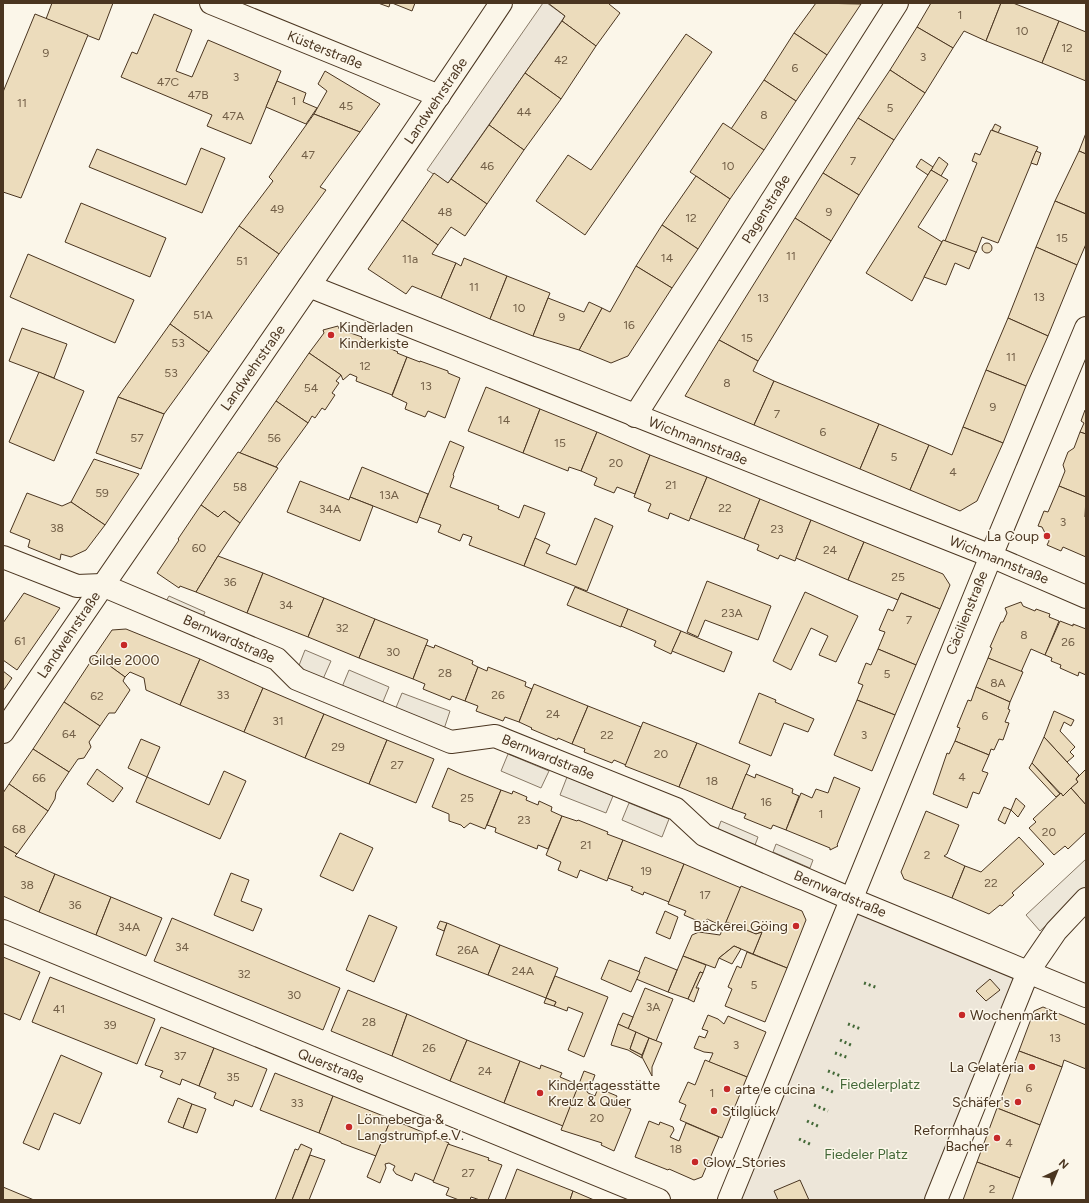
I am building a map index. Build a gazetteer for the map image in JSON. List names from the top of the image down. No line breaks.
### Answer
{"streets":{"street":["Küsterstraße","Landwehrstraße","Pagenstraße","Wichmannstraße","Cäcilienstraße","Bernwardstraße","Querstraße"]},"crossings":[["Küsterstraße","Landwehrstraße"],["Landwehrstraße","Wichmannstraße"],["Landwehrstraße","Bernwardstraße"],["Pagenstraße","Wichmannstraße"],["Wichmannstraße","Cäcilienstraße"],["Cäcilienstraße","Bernwardstraße"]],"parks":["Fiedelerplatz","Fiedeler Platz"],"places":["Kinderladen Kinderkiste","La Coup","Gilde 2000","Bäckerei Göing","Wochenmarkt","La Gelateria","arte e cucina","Kindertagesstätte Kreuz & Quer","Schäfer's","Stilglück","Lönneberga & Langstrumpf e.V.","Reformhaus Bacher","Glow_Stories"],"house_numbers":["1","10","12","9","3","42","6","3","47C","47B","1","11","45","5","44","8","47A","47","7","46","10","49","48","9","12","15","11","14","11a","51","11","13","13","10","51A","9","16","15","53","11","12","53","8","13","54","9","7","14","6","57","56","15","5","20","4","21","58","59","13A","22","34A","3","38","23","60","24","25","36","34","23A","7","32","8","61","26","30","28","5","8A","33","26","62","24","6","31","64","22","3","29","20","27","4","66","18","25","16","1","23","68","20","21","2","19","22","38","17","36","34A","34","26A","24A","32","5","30","3A","41","28","39","13","3","26","37","24","35","6","1","33","20","4","18","27","2"],"north":"top right"}
